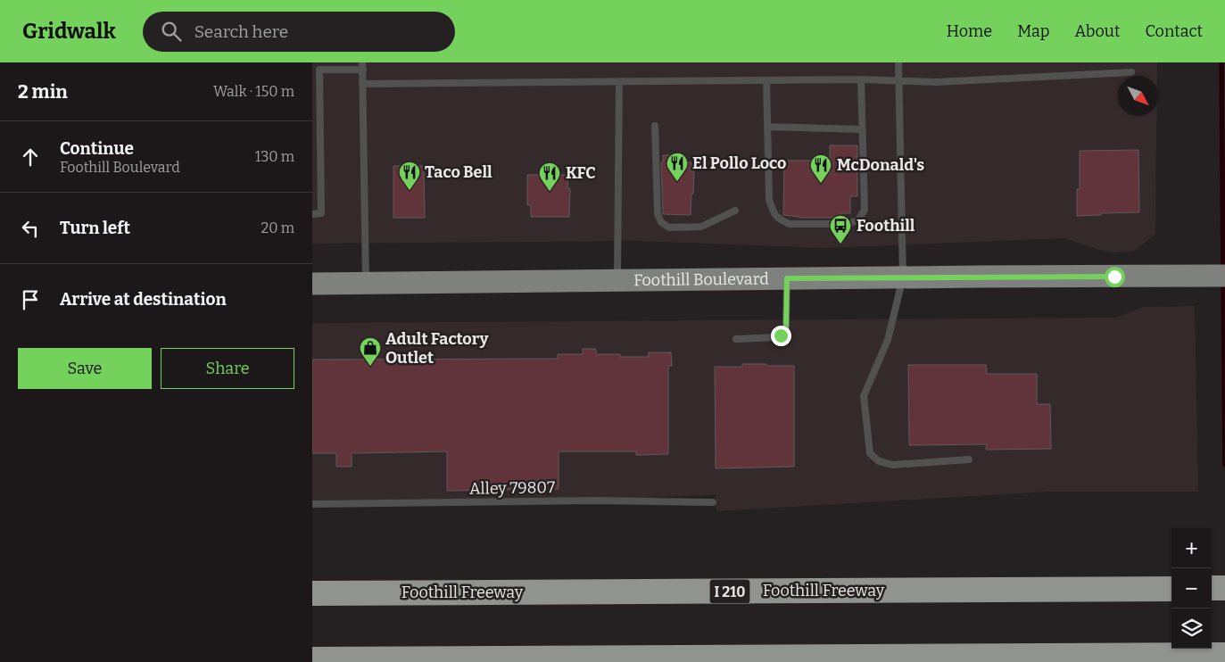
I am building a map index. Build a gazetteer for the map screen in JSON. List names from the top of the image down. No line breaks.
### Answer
{"streets":{"highway":["Foothill Freeway","I 210"],"main road":["Foothill Boulevard"],"lane":["Alley 79807"]},"places":{"restaurant":["El Pollo Loco","McDonald's","Taco Bell","KFC"],"bus stop":["Foothill"],"shop":["Adult Factory Outlet"]},"north":"bottom right","page":{"header":"Gridwalk","search":"Search here","nav":["Home","Map","About","Contact"],"heading":["2 min","Walk · 150 m"],"list":[["Continue","Foothill Boulevard","130 m"],["Turn left","20 m"],"Arrive at destination"],"buttons":["Save","Share"],"map_buttons":["+","−"]}}
